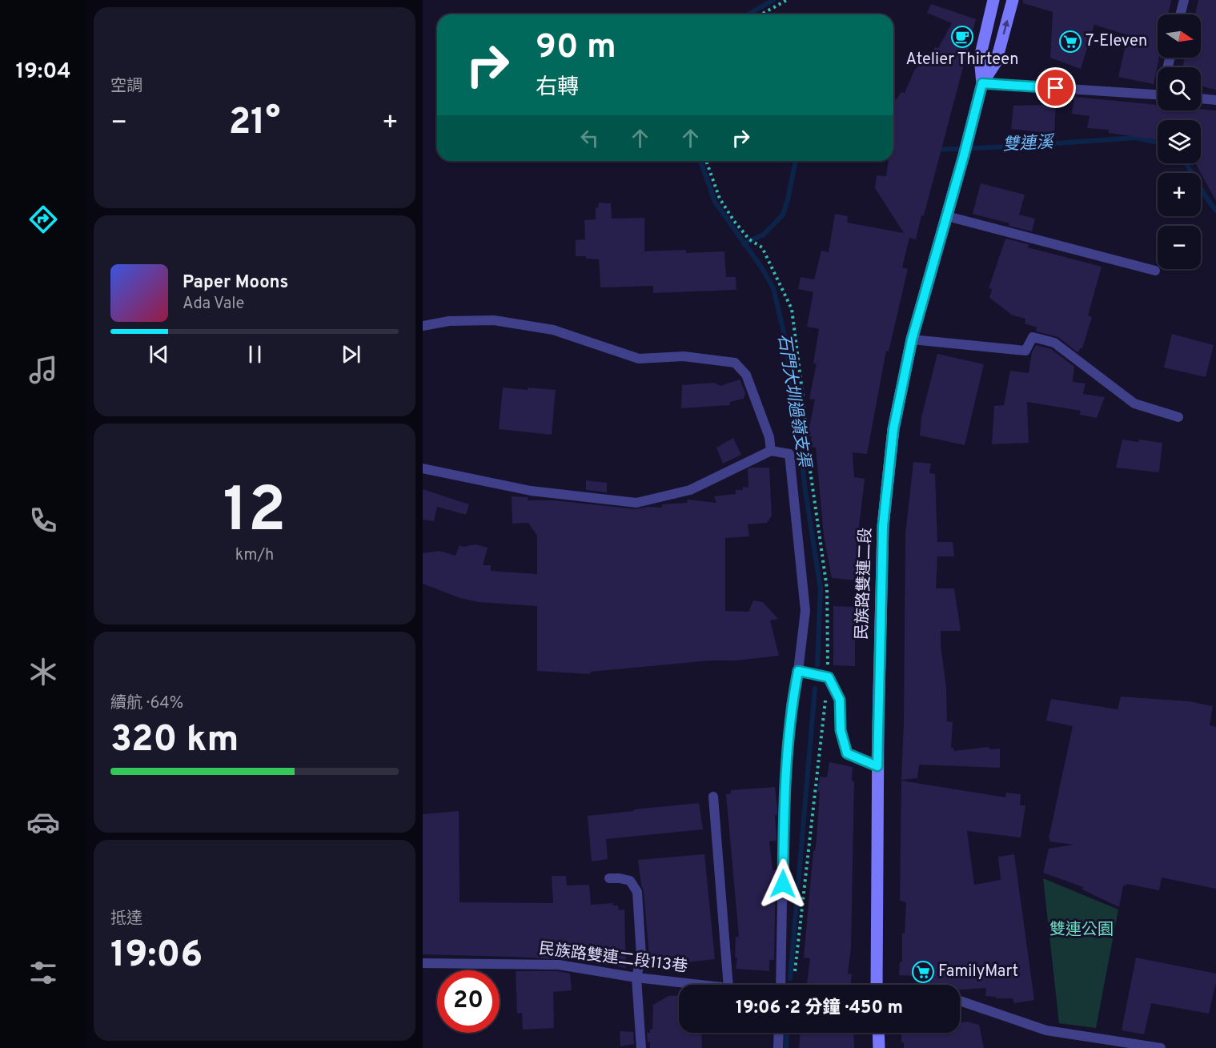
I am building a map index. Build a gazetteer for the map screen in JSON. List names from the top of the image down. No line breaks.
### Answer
{"streets":{"main road":["民族路雙連二段"],"lane":["民族路雙連二段113巷"]},"water":["雙連溪","石門大圳過嶺支渠"],"parks":["雙連公園"],"places":{"cafe":["Atelier Thirteen"],"supermarket":["7-Eleven","FamilyMart"]},"north":"right","page":{"tabs":"19:04","tile":["空調",["12","km/h"],["續航 · 64%","320 km"],["抵達","19:06"]],"map_buttons":["+","−"],"turn":["90 m","右轉"],"heat":["−","21°","+"],"song":["Paper Moons","Ada Vale"],"limit":"20","trip":"19:06 · 2 分鐘 · 450 m"}}
